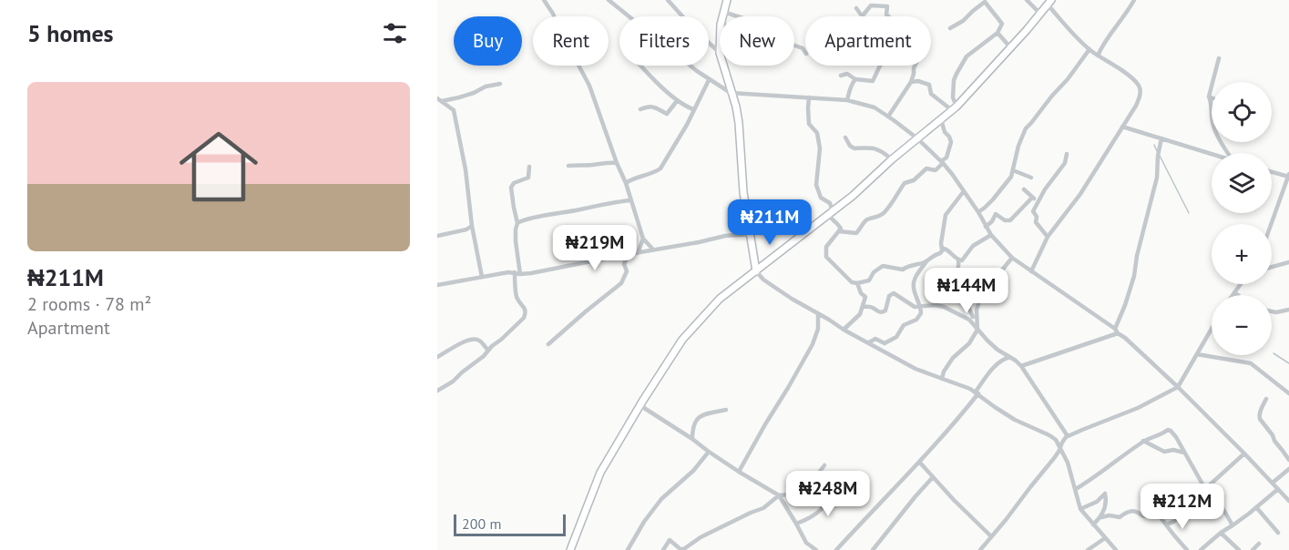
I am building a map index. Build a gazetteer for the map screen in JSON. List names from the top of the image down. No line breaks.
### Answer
{"scale_bar":"200 m","page":{"heading":"5 homes","chip":["Buy","Rent","Filters","New","Apartment"],"list":[{"name":"₦211M","note":"2 rooms · 78 m² · Apartment"}],"map_buttons":["+","−"],"price":["₦211M","₦219M","₦144M","₦248M","₦212M"],"scale":"200 m"}}
